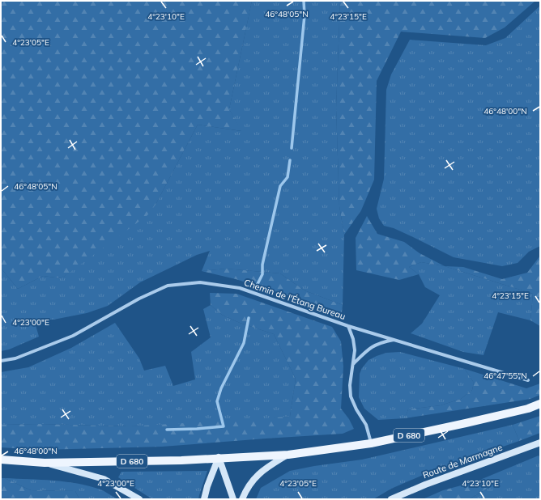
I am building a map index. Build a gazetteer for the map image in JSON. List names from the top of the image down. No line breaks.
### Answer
{"streets":{"main road":["D 680","Route de Marmagne"],"street":["Chemin de l'Étang Bureau"]},"crossings":[["Chemin de l'Étang Bureau","D 680"]],"coordinates":["46°48'05\"N","4°23'10\"E","4°23'15\"E","4°23'05\"E","46°48'00\"N","4°23'00\"E","46°47'55\"N"]}
